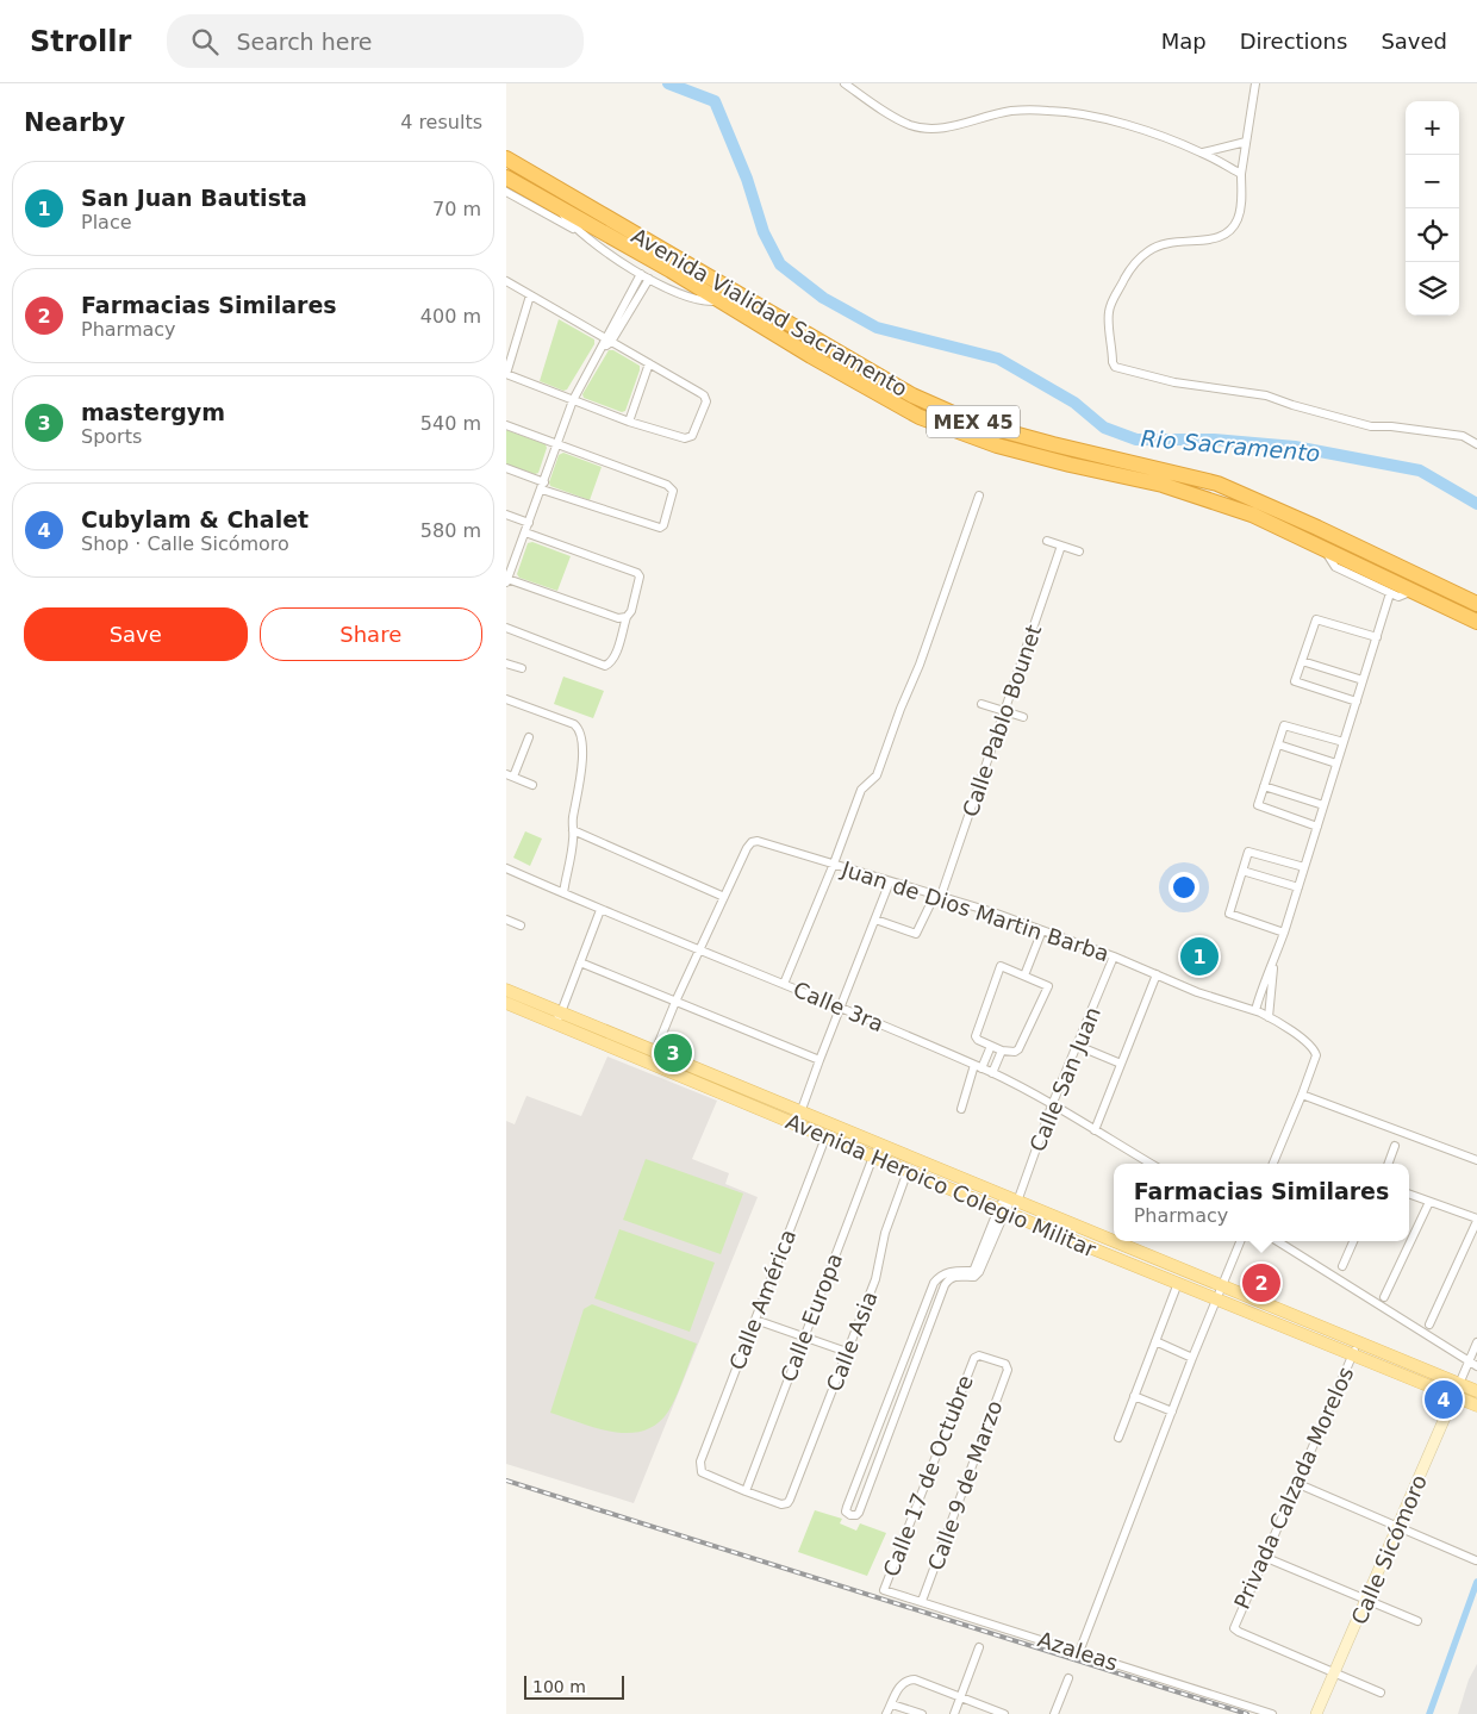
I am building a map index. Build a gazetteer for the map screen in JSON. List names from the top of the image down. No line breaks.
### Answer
{"streets":{"highway":["Avenida Vialidad Sacramento","MEX 45"],"main road":["Avenida Heroico Colegio Militar"],"street":["Calle Pablo Bounet","Juan de Dios Martin Barba","Calle 3ra","Calle San Juan","Calle América","Calle Europa","Calle Asia","Calle 17 de Octubre","Calle 9 de Marzo","Privada Calzada Morelos","Calle Sicómoro","Azaleas"]},"crossings":[["Calle Pablo Bounet","Juan de Dios Martin Barba"],["Juan de Dios Martin Barba","Calle San Juan"],["Calle 3ra","Calle San Juan"],["Calle San Juan","Avenida Heroico Colegio Militar"],["Avenida Heroico Colegio Militar","Calle América"],["Avenida Heroico Colegio Militar","Calle Europa"],["Avenida Heroico Colegio Militar","Calle Asia"],["Avenida Heroico Colegio Militar","Privada Calzada Morelos"],["Avenida Heroico Colegio Militar","Calle Sicómoro"],["Calle América","Calle Europa"],["Calle América","Calle Asia"],["Calle Europa","Calle Asia"],["Calle 17 de Octubre","Calle 9 de Marzo"],["Calle 17 de Octubre","Azaleas"],["Calle 9 de Marzo","Azaleas"],["Privada Calzada Morelos","Calle Sicómoro"]],"water":["Rio Sacramento"],"scale_bar":"100 m","page":{"header":"Strollr","search":"Search here","nav":["Map","Directions","Saved"],"heading":["Nearby","4 results"],"map_buttons":["+","−"],"list":[{"mark":"1","name":"San Juan Bautista","note":"Place","value":"70 m"},{"mark":"2","name":"Farmacias Similares","note":"Pharmacy","value":"400 m"},{"mark":"3","name":"mastergym","note":"Sports","value":"540 m"},{"mark":"4","name":"Cubylam & Chalet","note":"Shop · Calle Sicómoro","value":"580 m"}],"buttons":["Save","Share"],"pins":["1","3","2","4"],"popup":["Farmacias Similares","Pharmacy"],"scale":"100 m"}}
